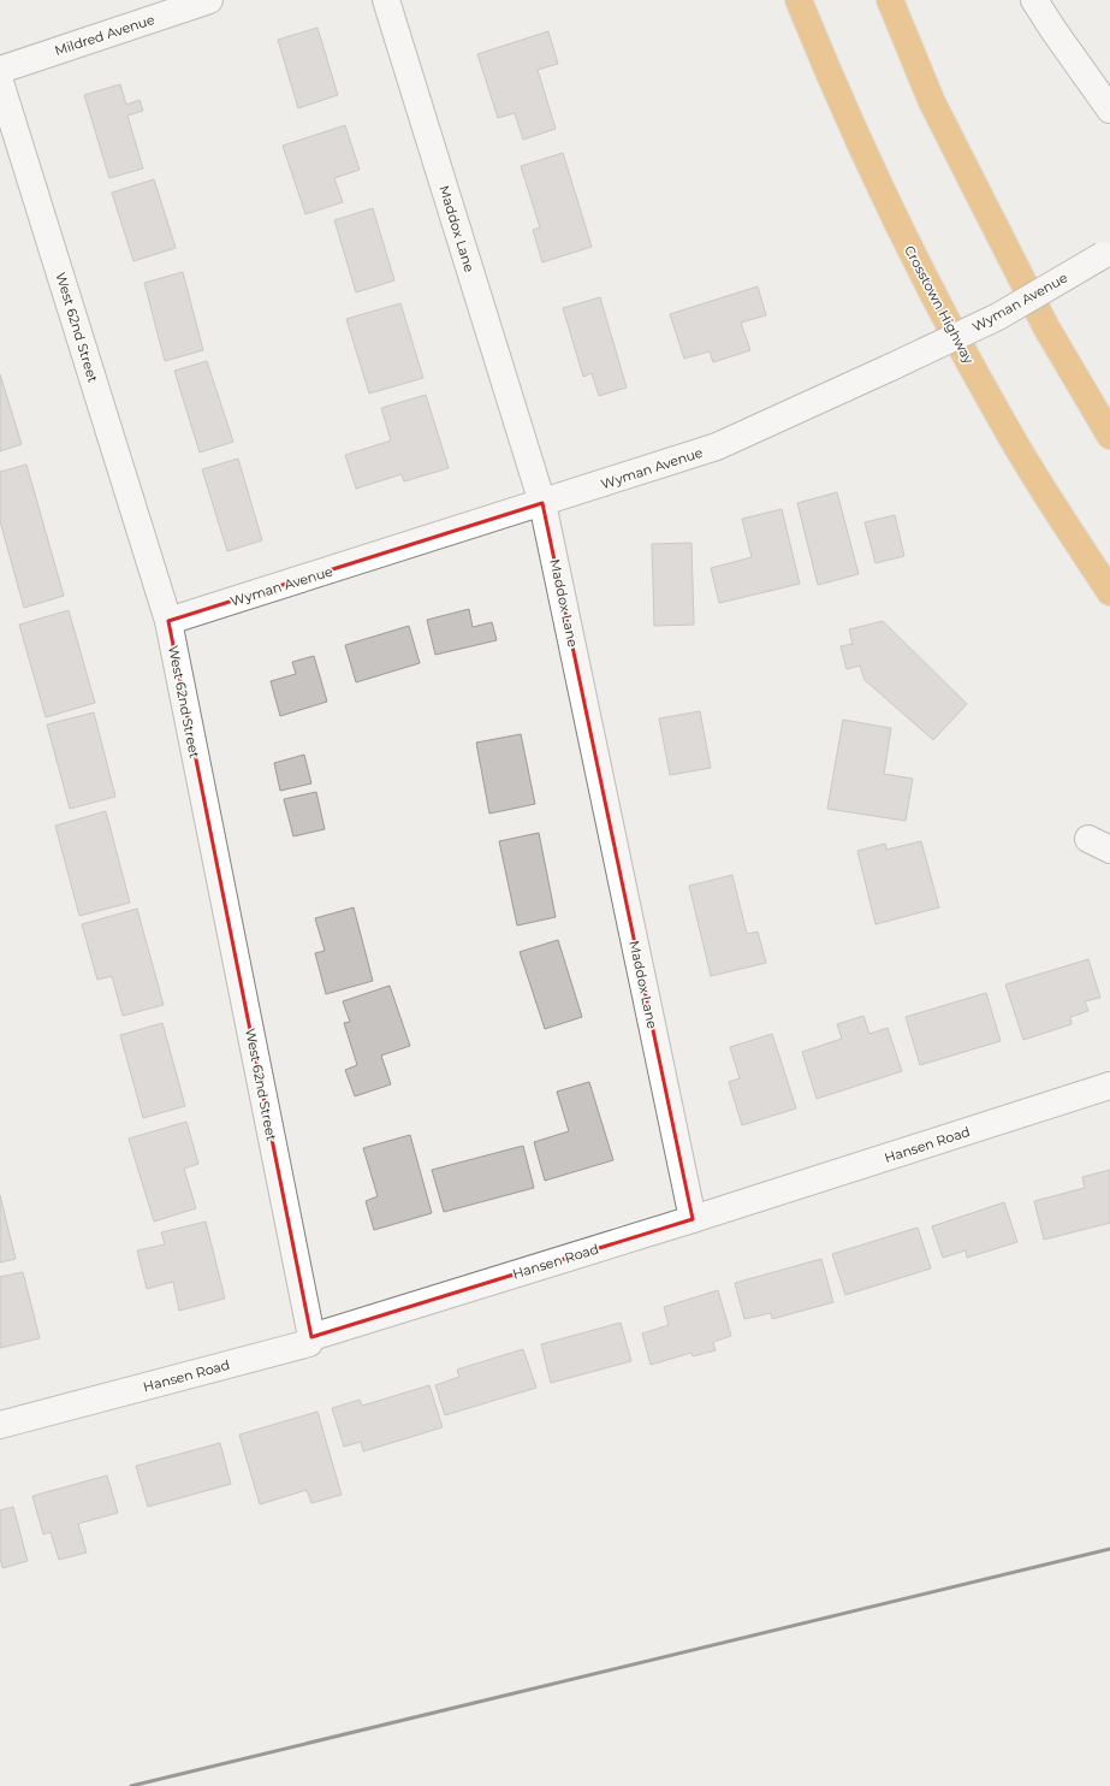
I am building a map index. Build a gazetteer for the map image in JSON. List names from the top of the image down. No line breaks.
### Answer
{"streets":{"highway":["Crosstown Highway"],"street":["Mildred Avenue","Maddox Lane","Wyman Avenue","West 62nd Street","Hansen Road"]},"crossings":[["Maddox Lane","Wyman Avenue"],["Maddox Lane","Hansen Road"],["Wyman Avenue","West 62nd Street"],["West 62nd Street","Hansen Road"]]}
